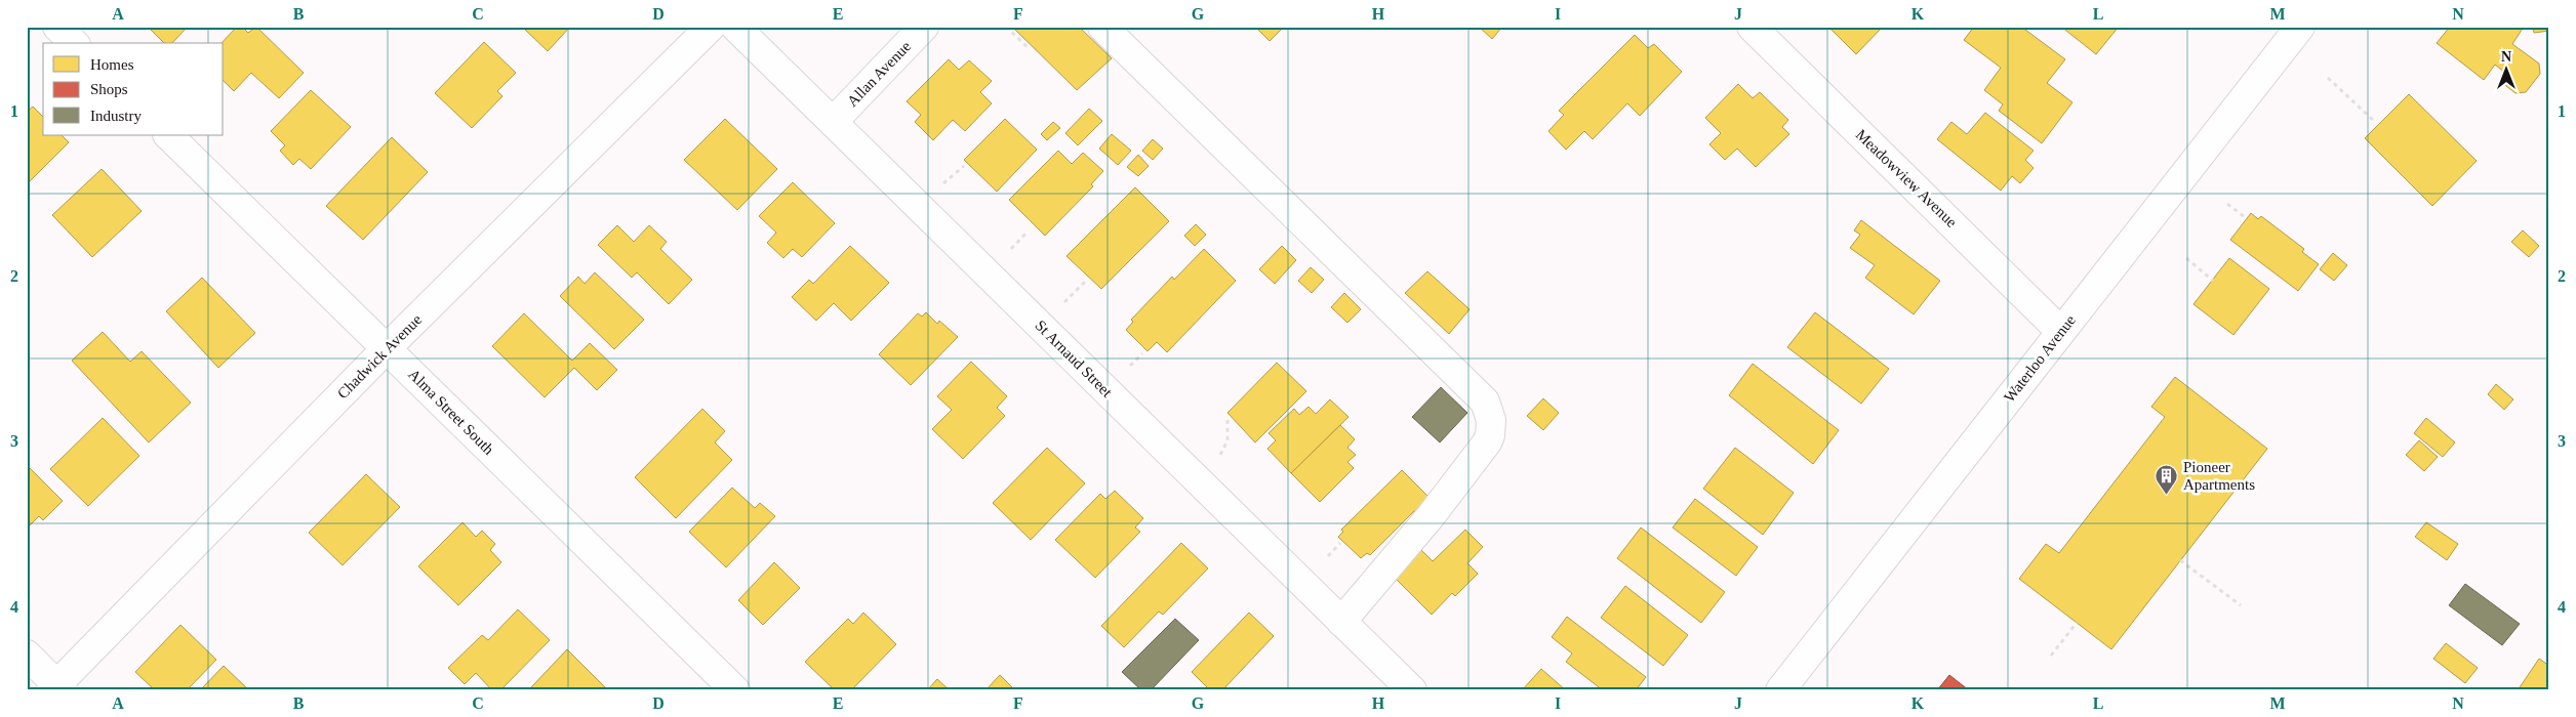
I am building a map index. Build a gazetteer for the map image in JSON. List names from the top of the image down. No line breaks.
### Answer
{"streets":{"street":["Allan Avenue","Meadowview Avenue","Chadwick Avenue","St Arnaud Street","Waterloo Avenue","Alma Street South"]},"crossings":[["Allan Avenue","St Arnaud Street"],["Meadowview Avenue","Waterloo Avenue"],["Chadwick Avenue","Alma Street South"]],"places":{"building":["Pioneer Apartments"]},"legend":["Homes","Shops","Industry"],"north":"top","grid":{"columns":["A","B","C","D","E","F","G","H","I","J","K","L","M","N"],"rows":["1","2","3","4"]}}
